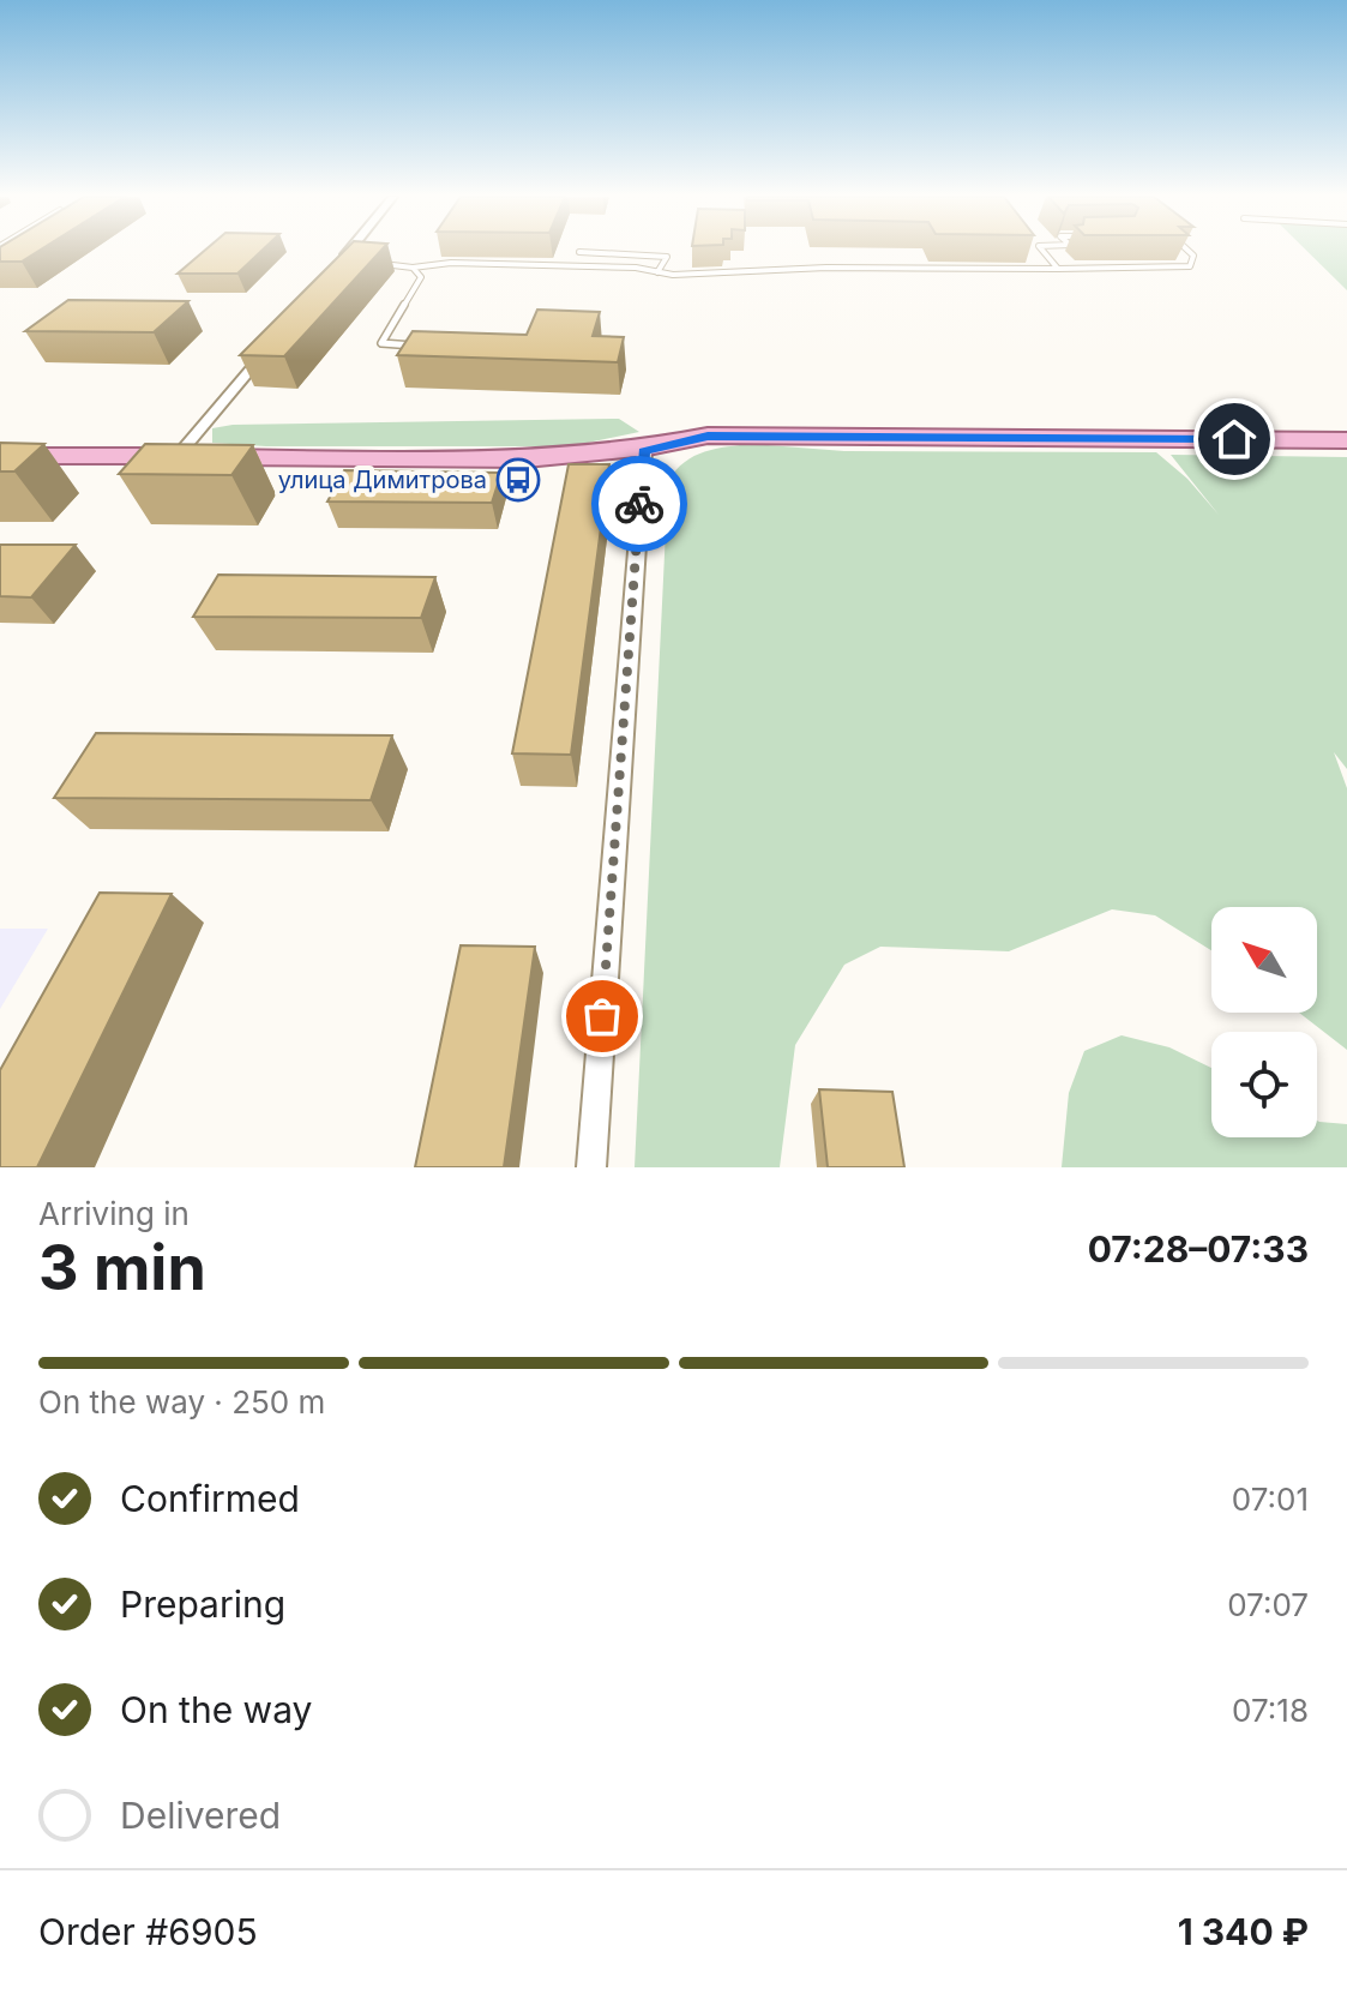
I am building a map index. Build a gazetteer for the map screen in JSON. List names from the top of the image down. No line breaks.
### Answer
{"places":{"bus stop":["улица Димитрова"]},"north":"top left","page":{"heading":["3 min","Arriving in","07:28–07:33"],"panel":["Order #6905","1 340 ₽"],"bar":"On the way · 250 m","list":[["Confirmed","07:01"],["Preparing","07:07"],["On the way","07:18"],"Delivered"]}}
